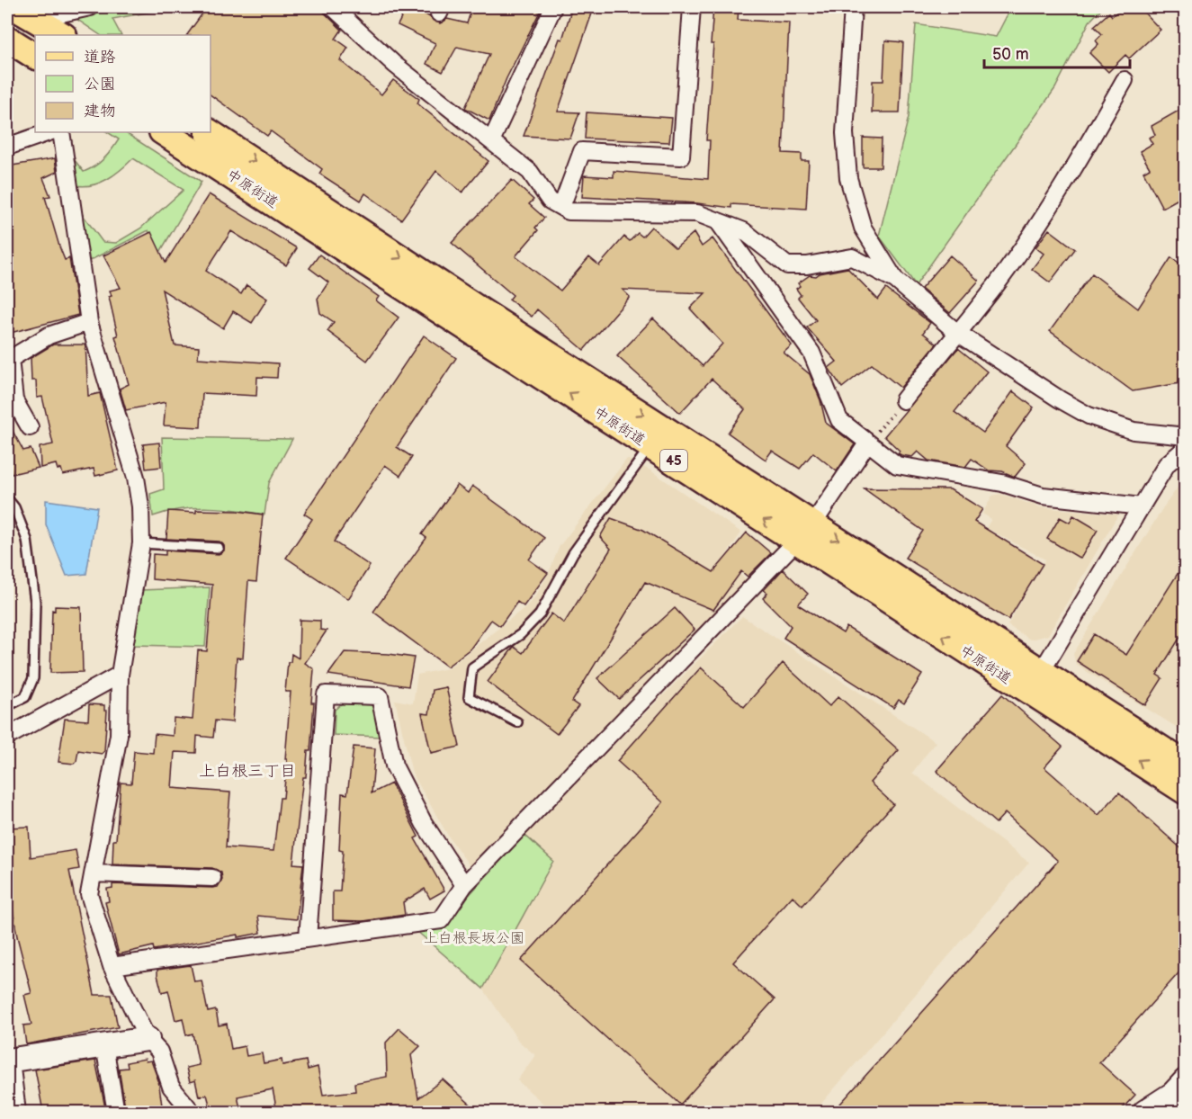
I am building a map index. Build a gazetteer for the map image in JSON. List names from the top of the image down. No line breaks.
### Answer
{"streets":{"main road":["中原街道","45"]},"districts":["上白根三丁目"],"parks":["上白根長坂公園"],"legend":["道路","公園","建物"],"scale_bar":"50 m"}
